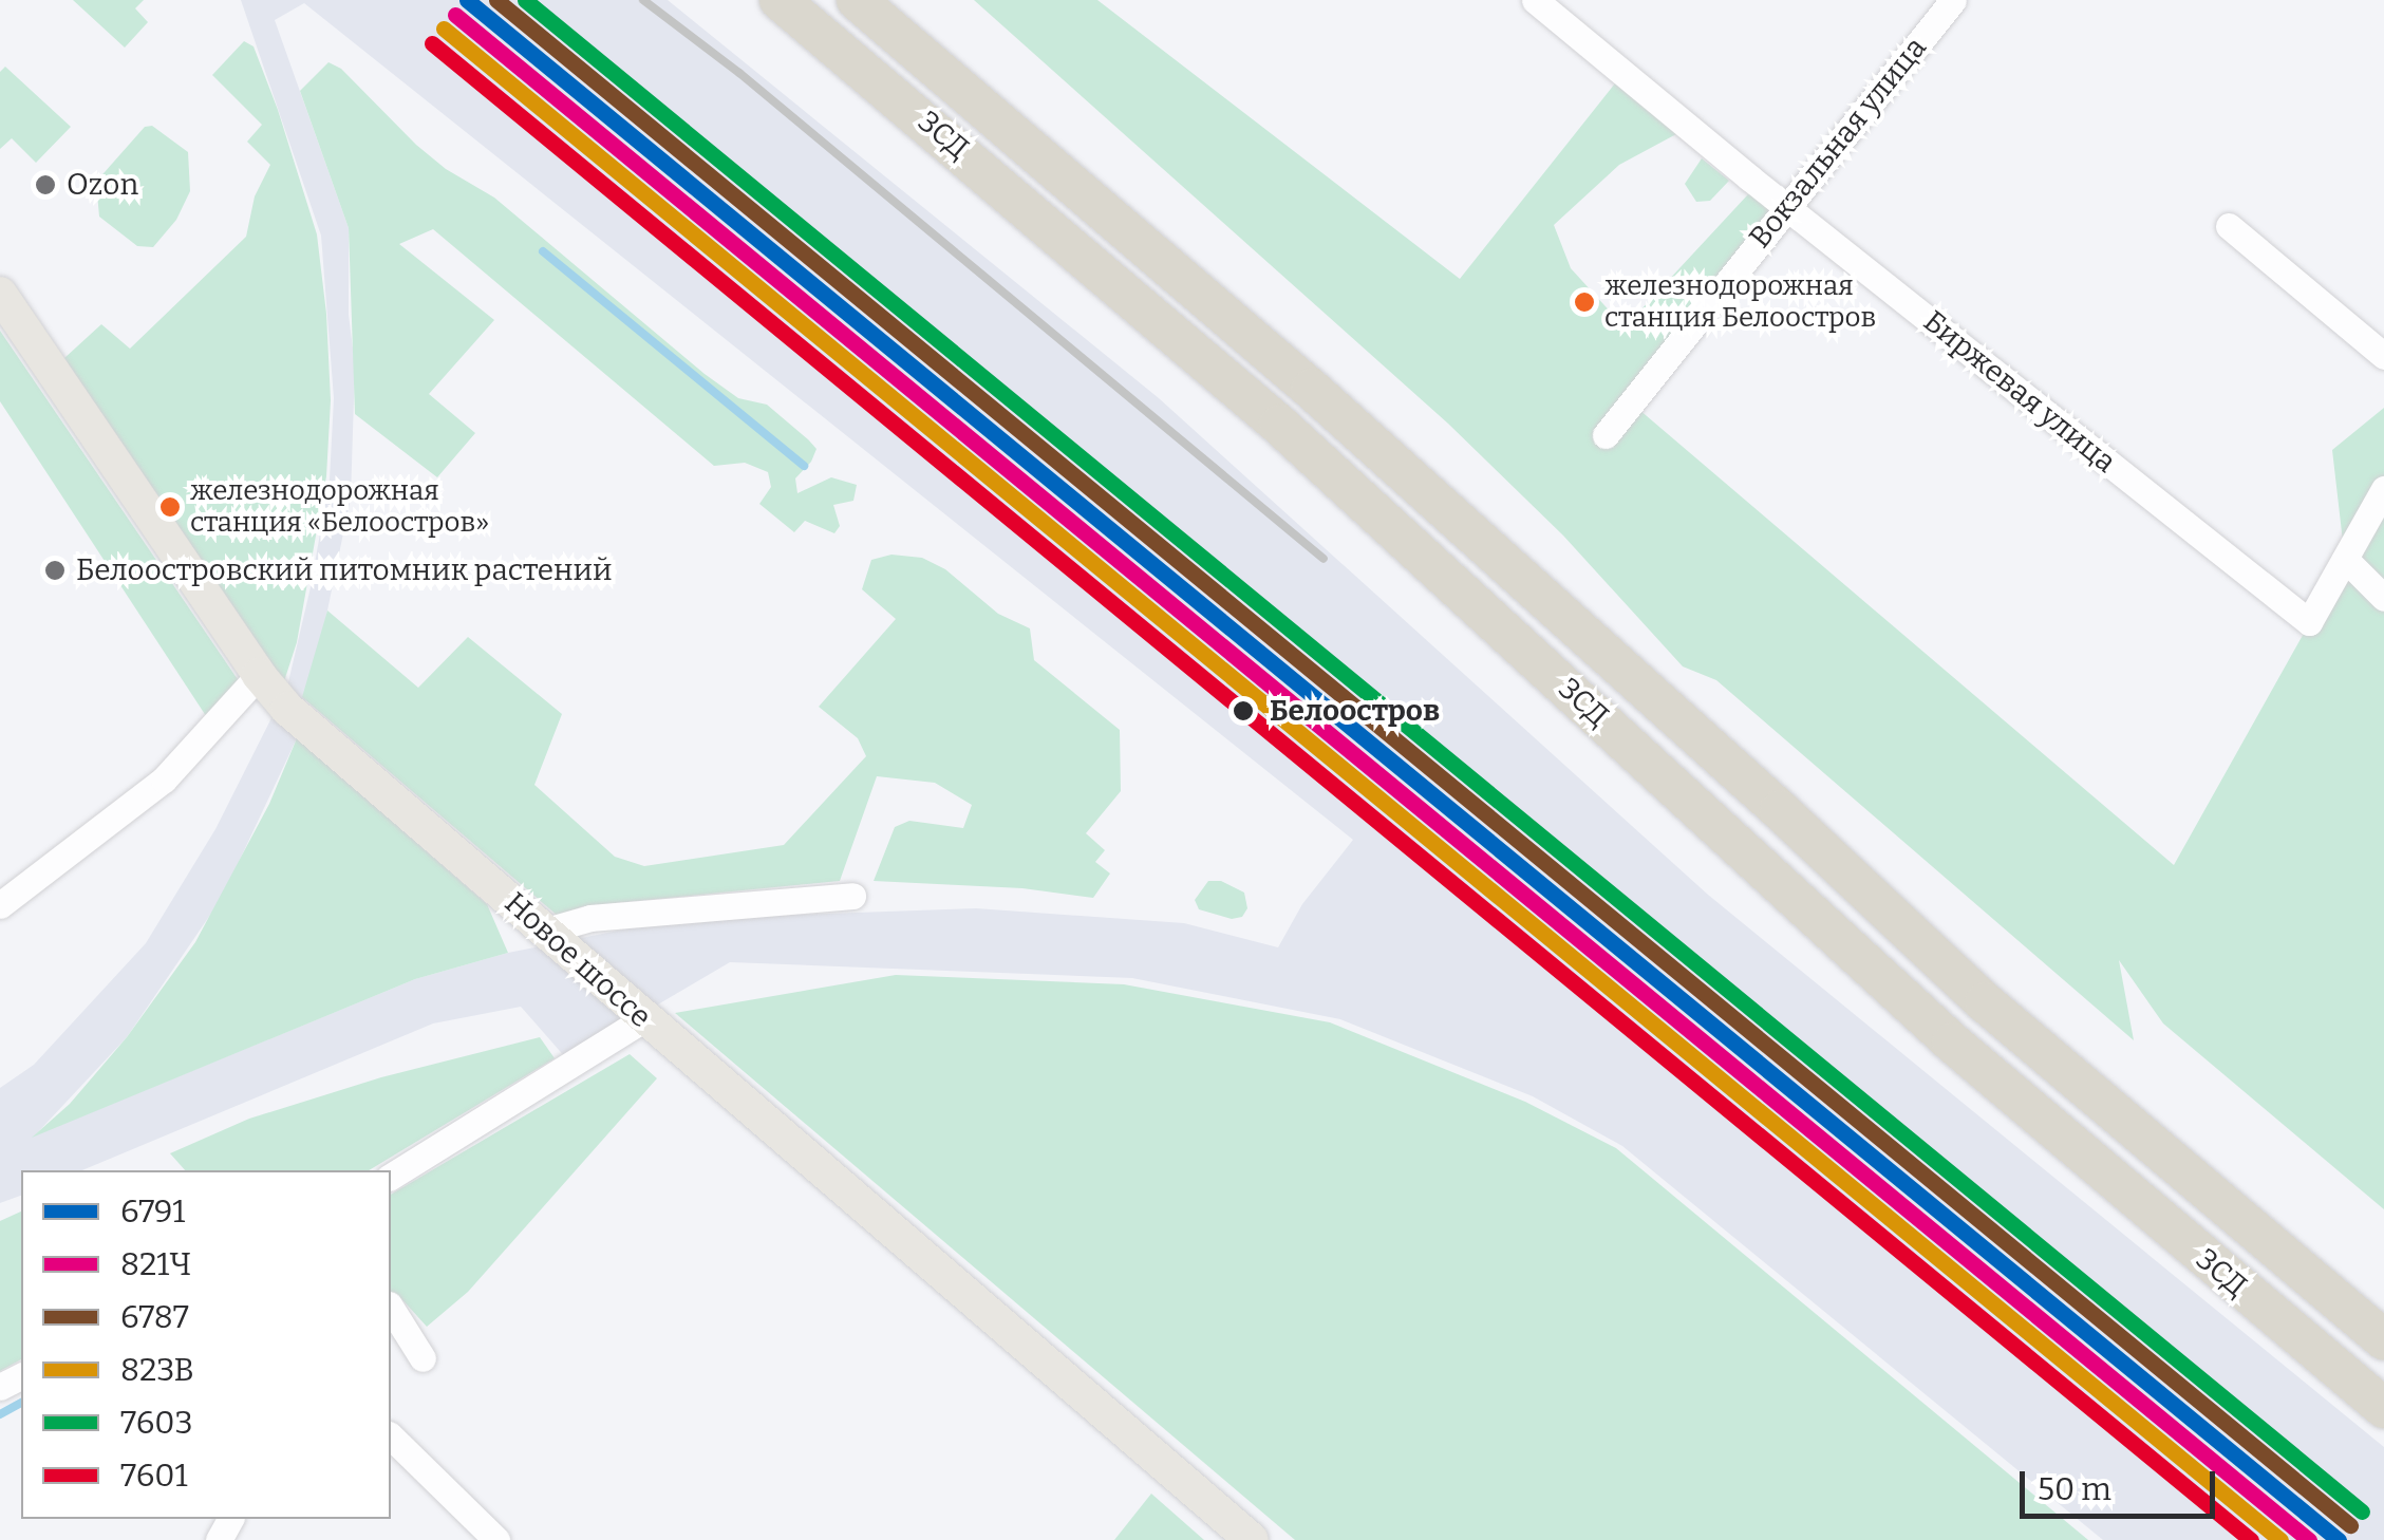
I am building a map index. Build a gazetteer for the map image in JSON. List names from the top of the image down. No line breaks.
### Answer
{"streets":{"highway":["ЗСД"],"main road":["Новое шоссе"],"street":["Вокзальная улица","Биржевая улица"]},"crossings":[["Вокзальная улица","Биржевая улица"]],"places":["Ozon","железнодорожная станция Белоостров","железнодорожная станция «Белоостров»","Белоостровский питомник растений","Белоостров"],"lines":["transit line 6791","transit line 6787","transit line 7603","transit line 821Ч","transit line 823В","transit line 7601"],"legend":["6791","821Ч","6787","823В","7603","7601"],"scale_bar":"50 m"}
